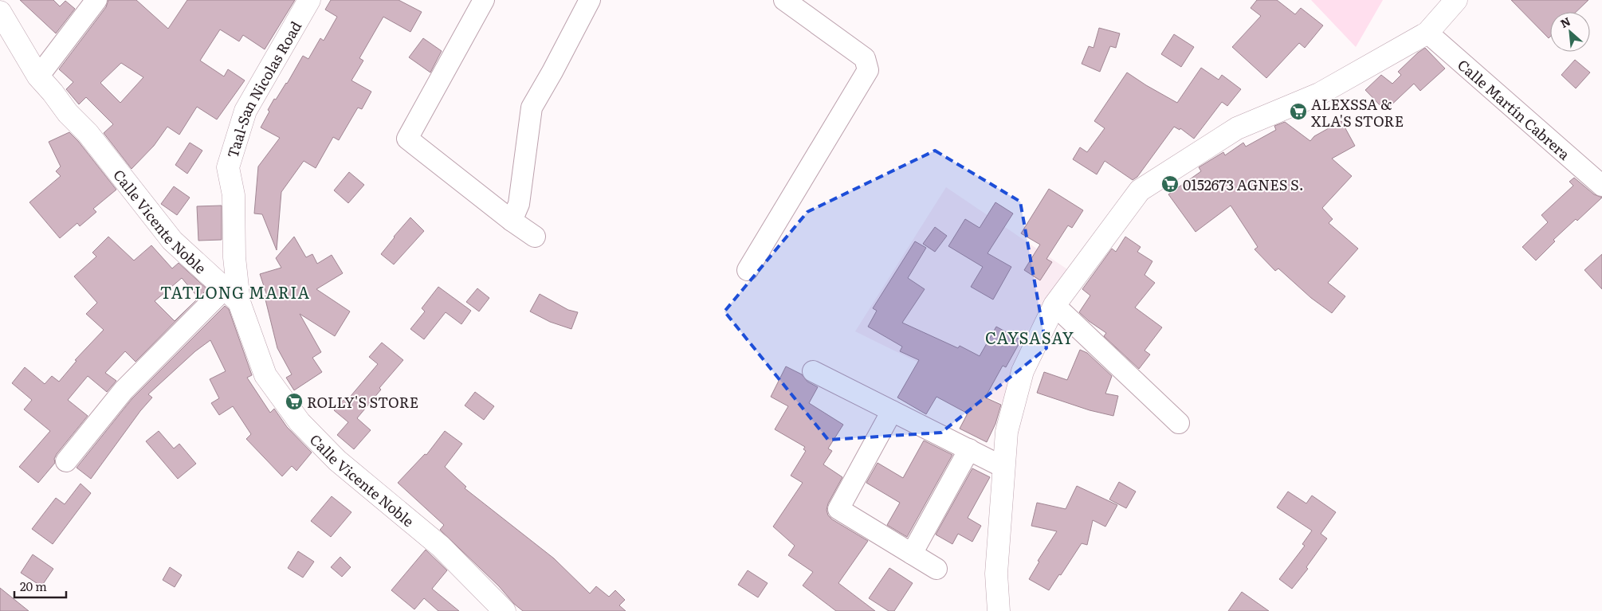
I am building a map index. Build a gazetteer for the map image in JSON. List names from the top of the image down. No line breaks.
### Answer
{"streets":{"street":["Taal-San Nicolas Road","Calle Martín Cabrera","Calle Vicente Noble"]},"crossings":[["Taal-San Nicolas Road","Calle Vicente Noble"]],"districts":["TATLONG MARIA","CAYSASAY"],"places":{"supermarket":["ALEXSSA & XLA'S STORE","0152673 AGNES S.","ROLLY'S STORE"]},"scale_bar":"20 m","north":"top left"}
